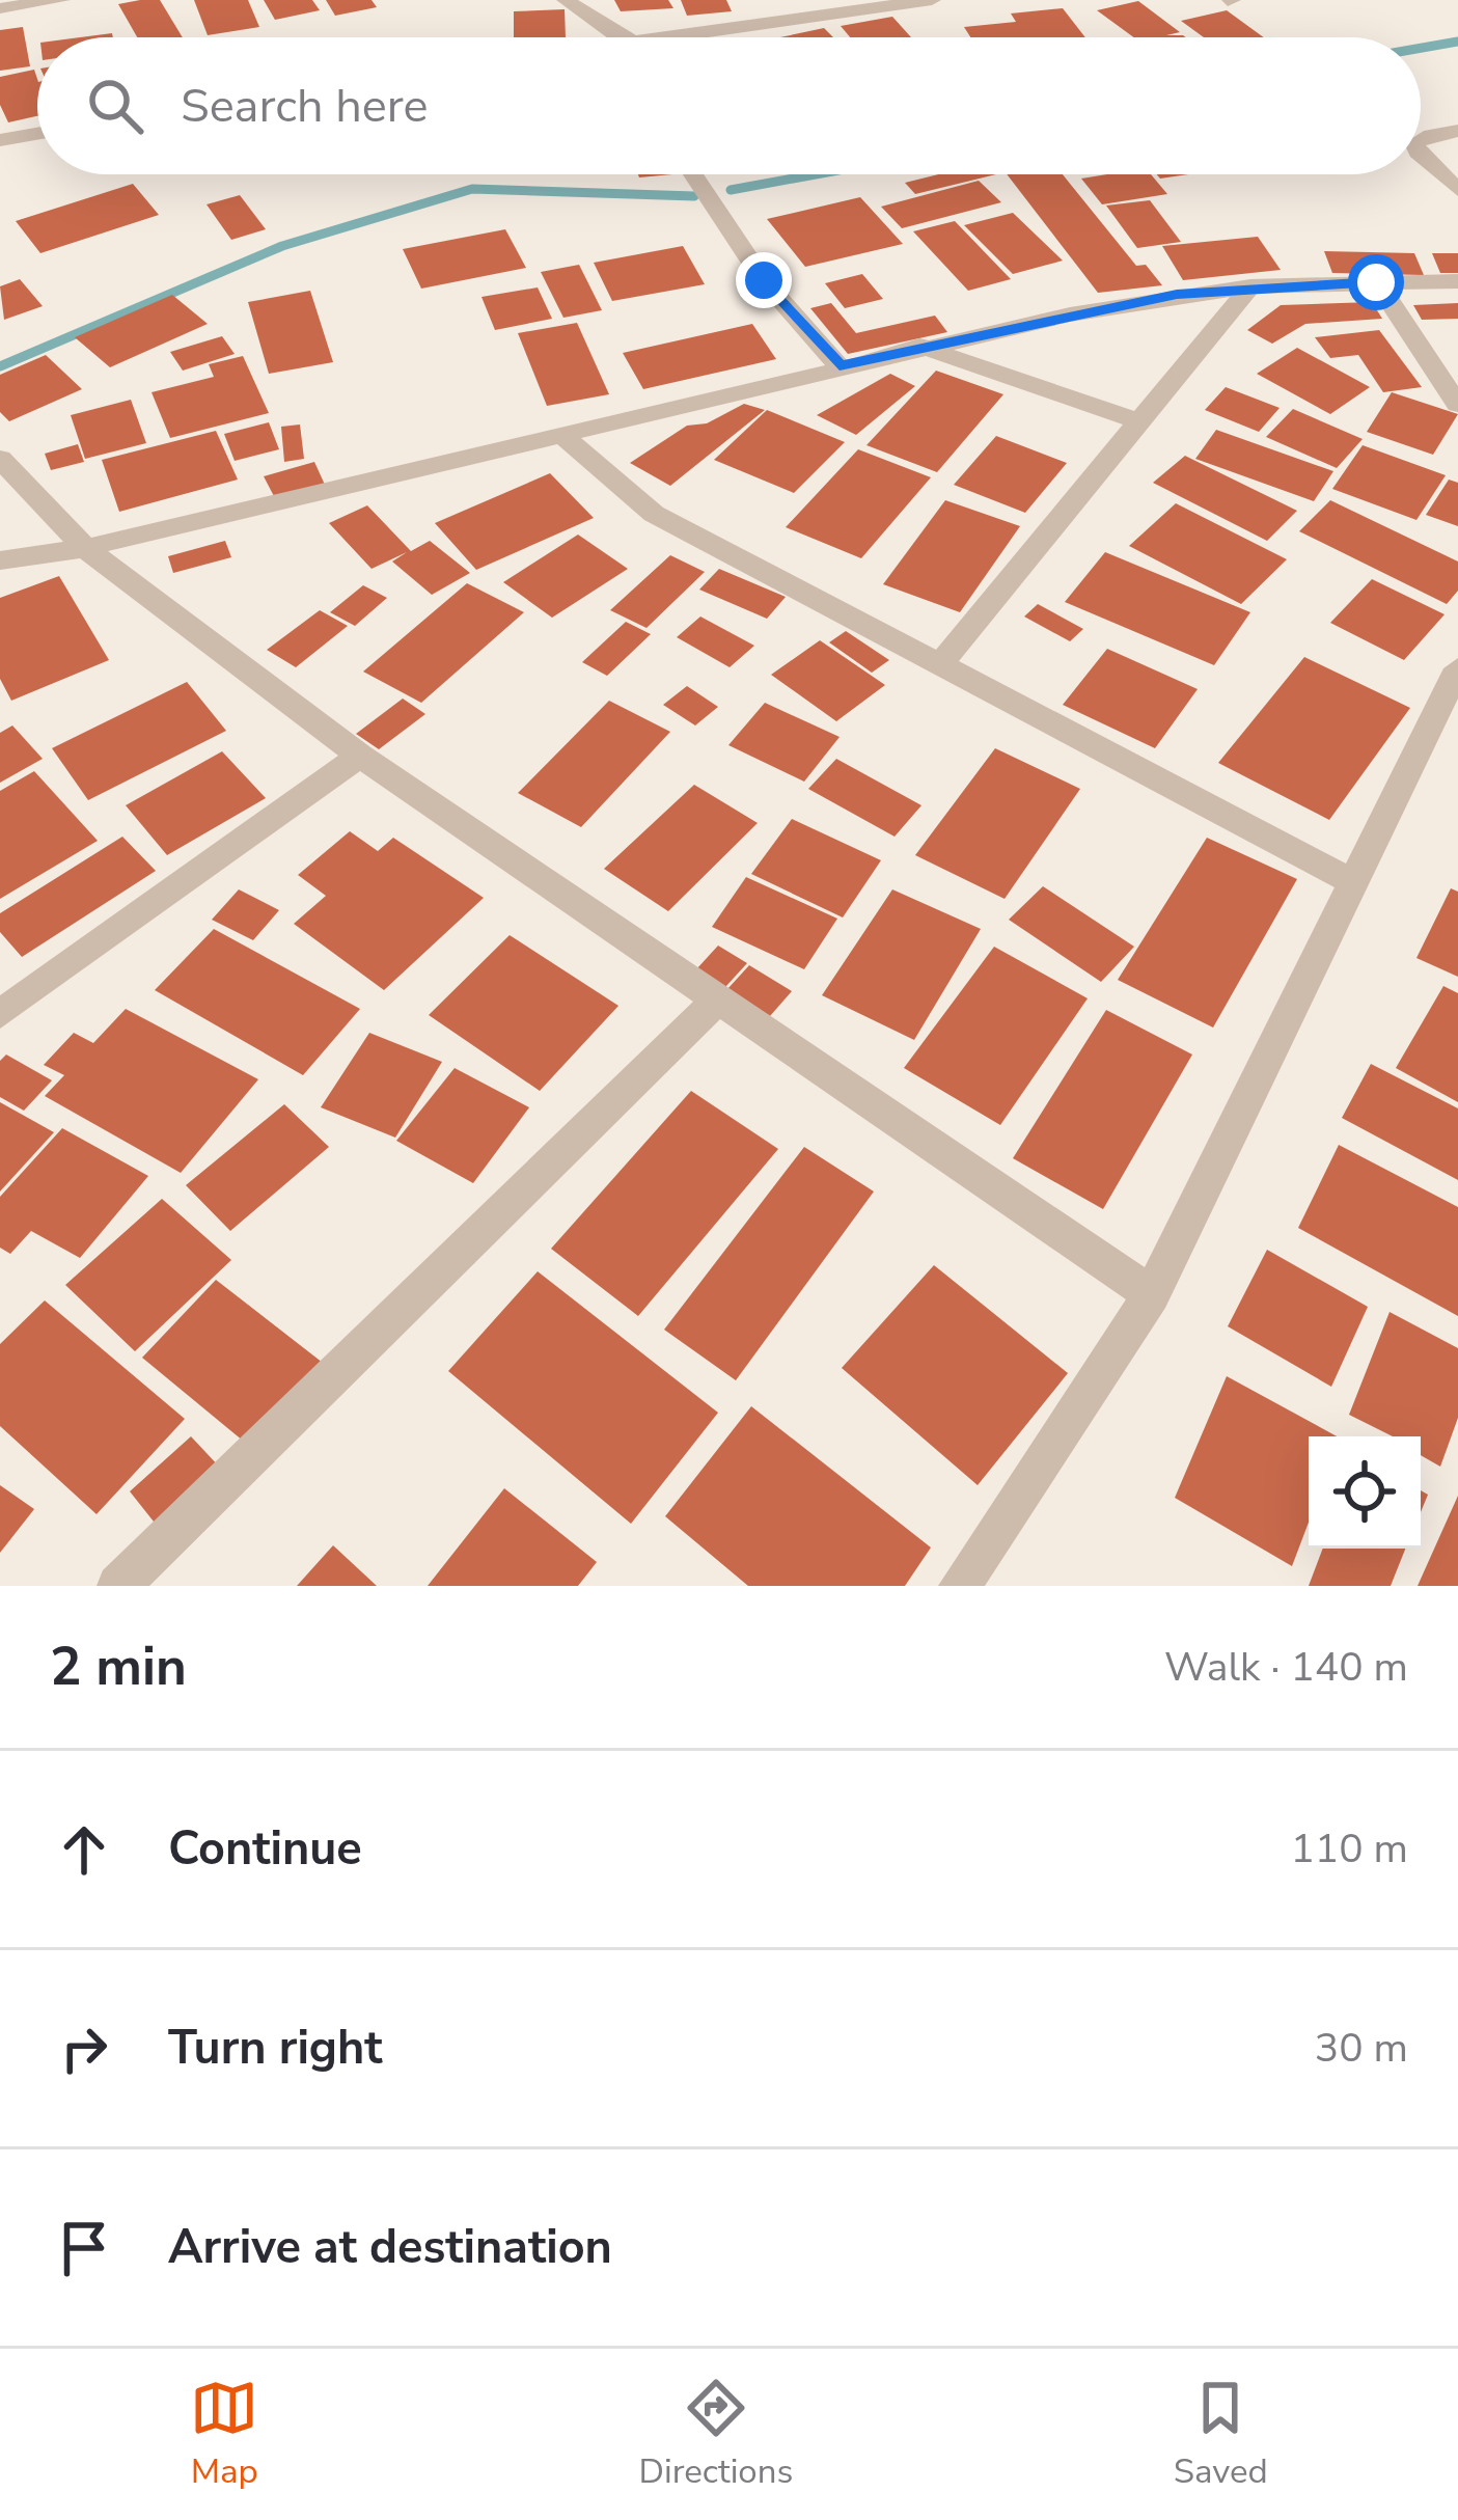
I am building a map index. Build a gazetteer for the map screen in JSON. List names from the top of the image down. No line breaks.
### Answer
{"page":{"search":"Search here","heading":["2 min","Walk · 140 m"],"list":[["Continue","110 m"],["Turn right","30 m"],"Arrive at destination"],"nav":["Map","Directions","Saved"]}}
